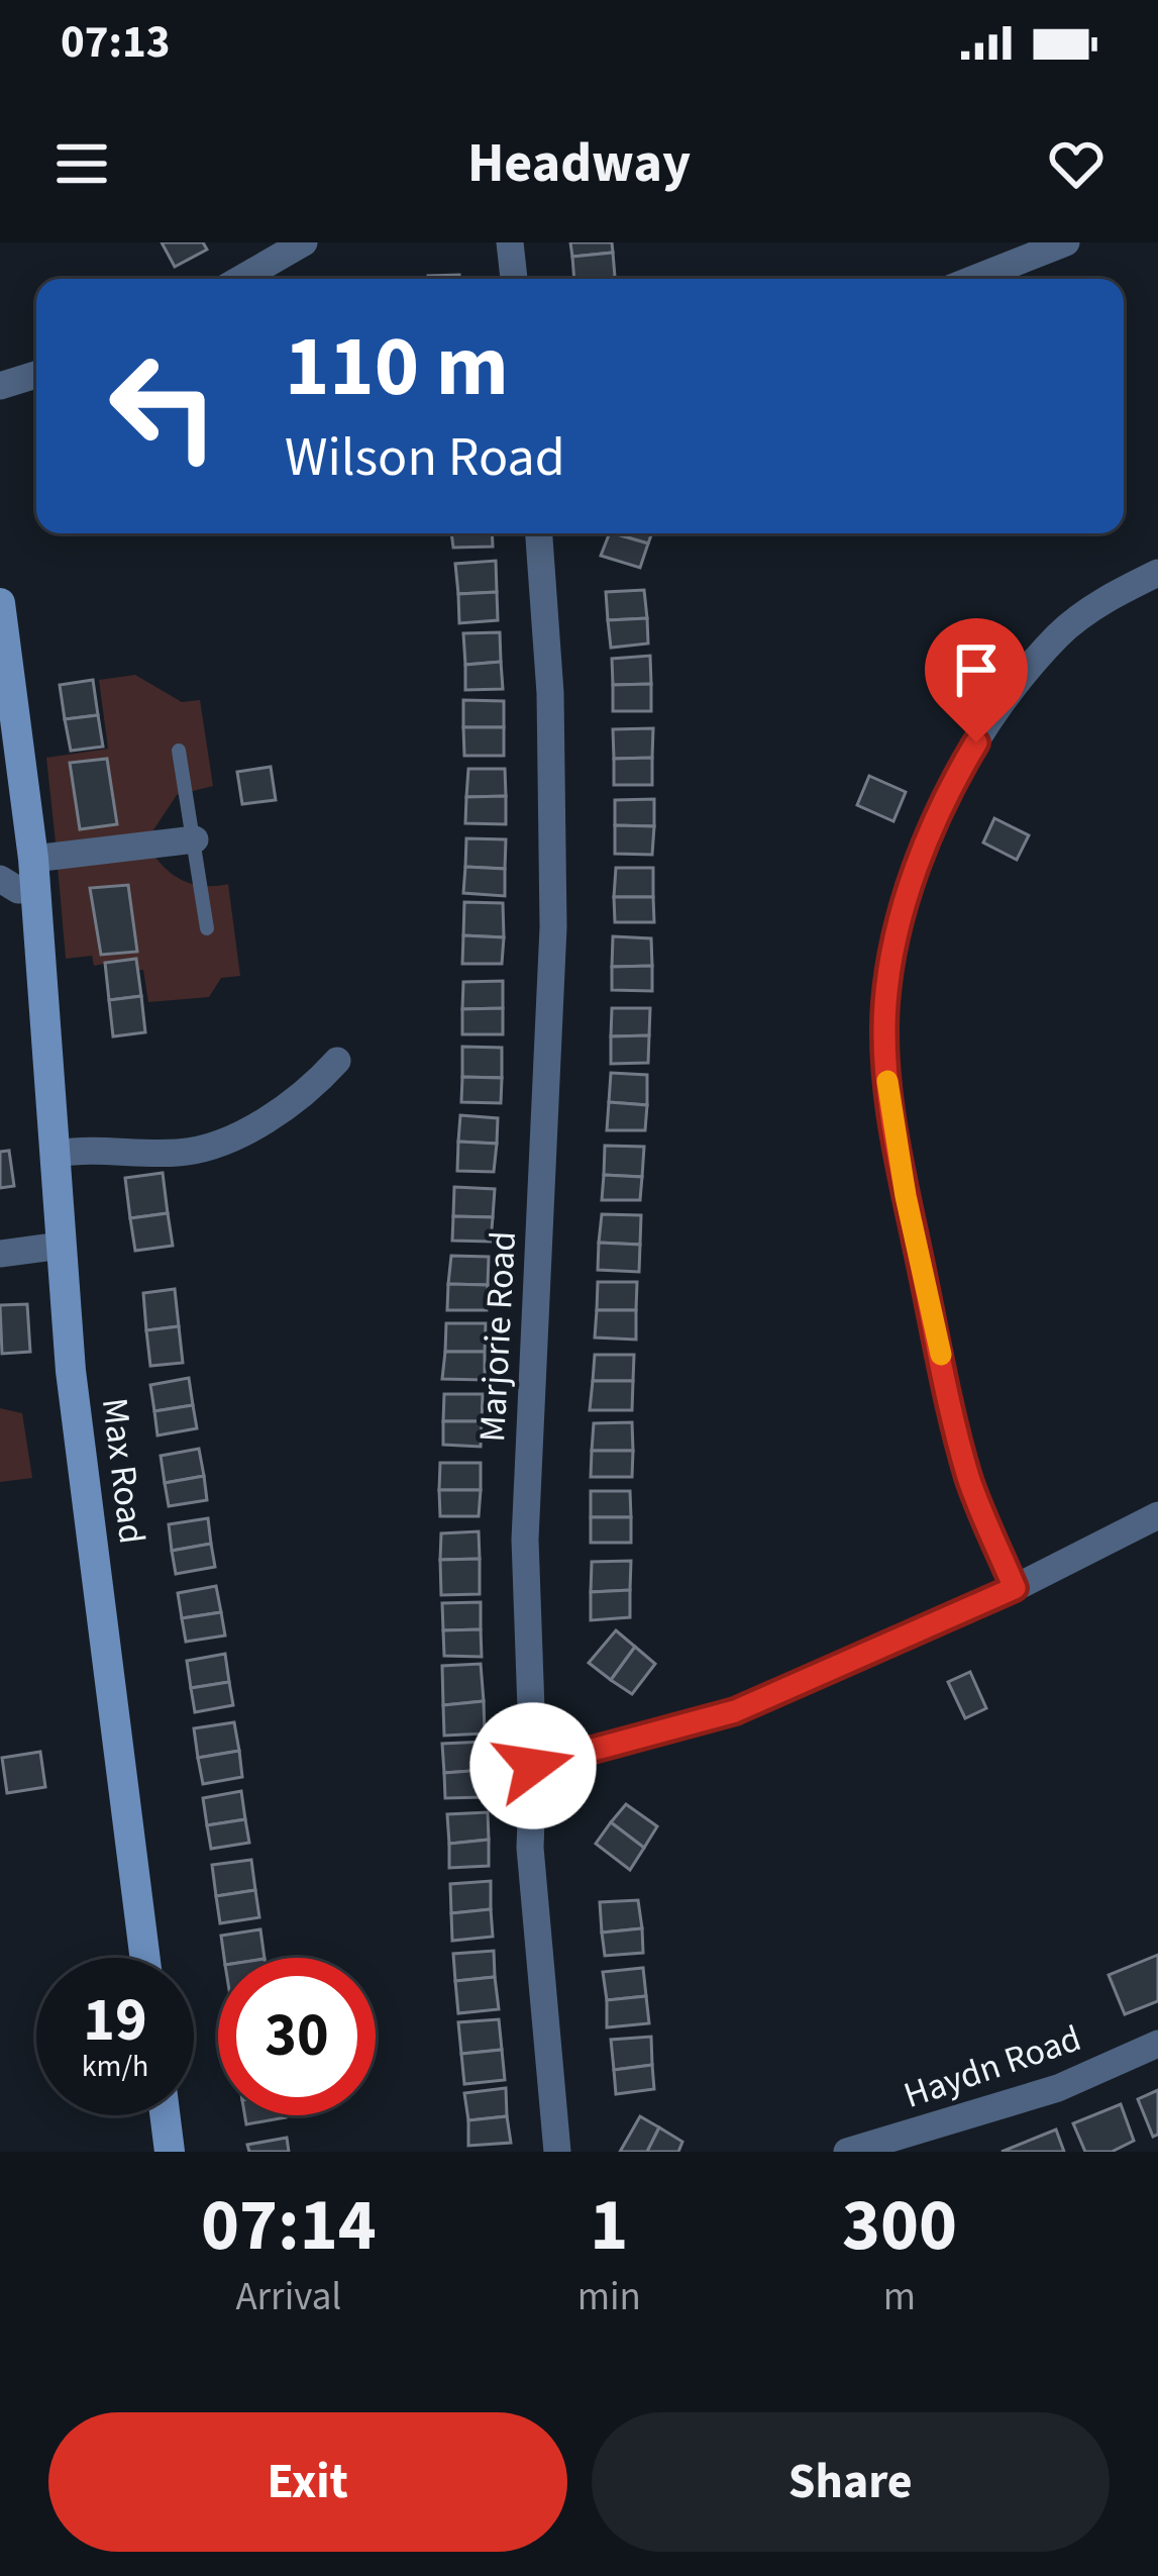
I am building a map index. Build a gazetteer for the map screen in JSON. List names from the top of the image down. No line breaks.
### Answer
{"streets":{"street":["Marjorie Road","Max Road","Haydn Road"]},"page":{"status":"07:13","header":"Headway","turn":["110 m","Wilson Road"],"speed":"19 km/h","limit":"30","eta":["07:14","Arrival","1","min","300","m"],"buttons":["Exit","Share"]}}
